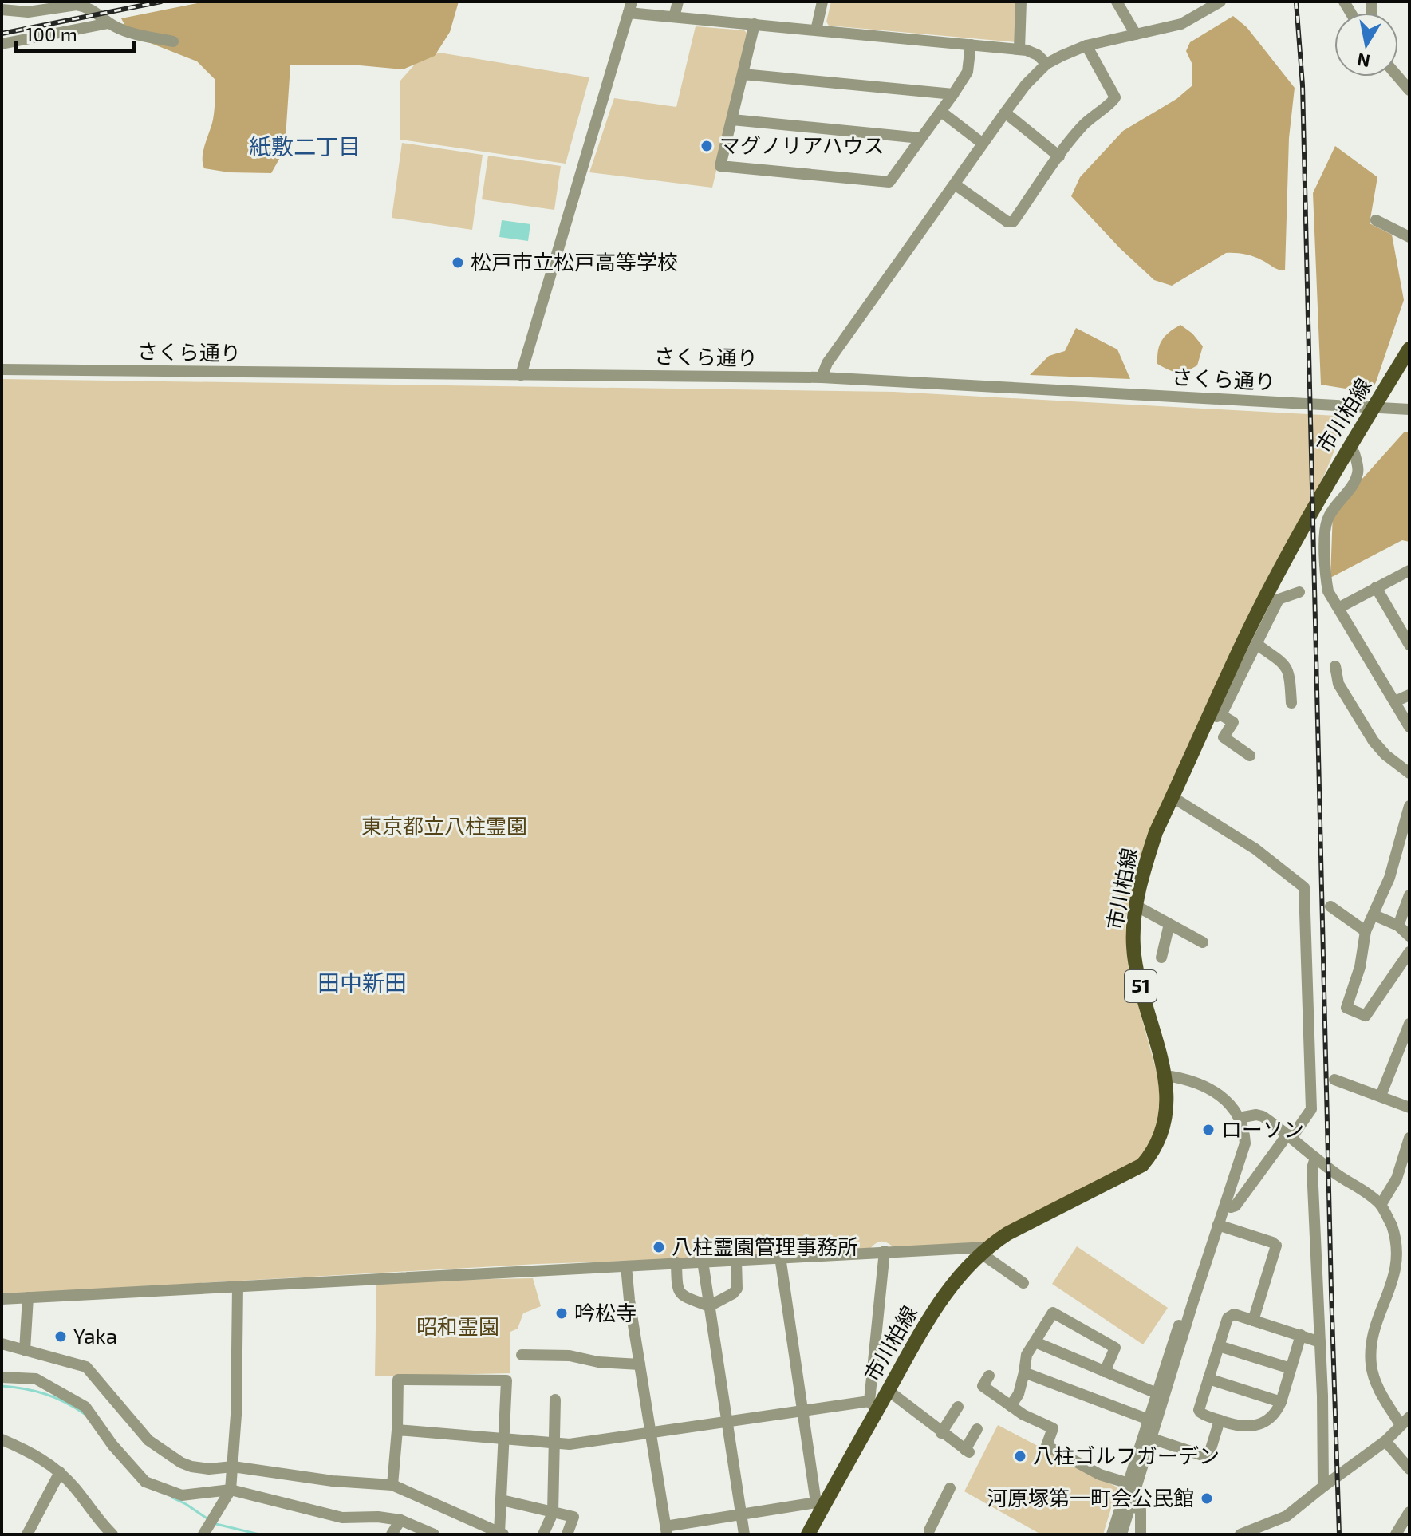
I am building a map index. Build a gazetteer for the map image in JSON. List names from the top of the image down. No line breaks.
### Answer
{"streets":{"main road":["市川柏線","51"],"street":["さくら通り"]},"crossings":[["さくら通り","市川柏線"]],"districts":["紙敷二丁目","田中新田"],"parks":["東京都立八柱霊園","昭和霊園"],"places":["マグノリアハウス","松戸市立松戸高等学校","ローソン","八柱霊園管理事務所","吟松寺","Yaka","八柱ゴルフガーデン","河原塚第一町会公民館"],"scale_bar":"100 m","north":"bottom"}
